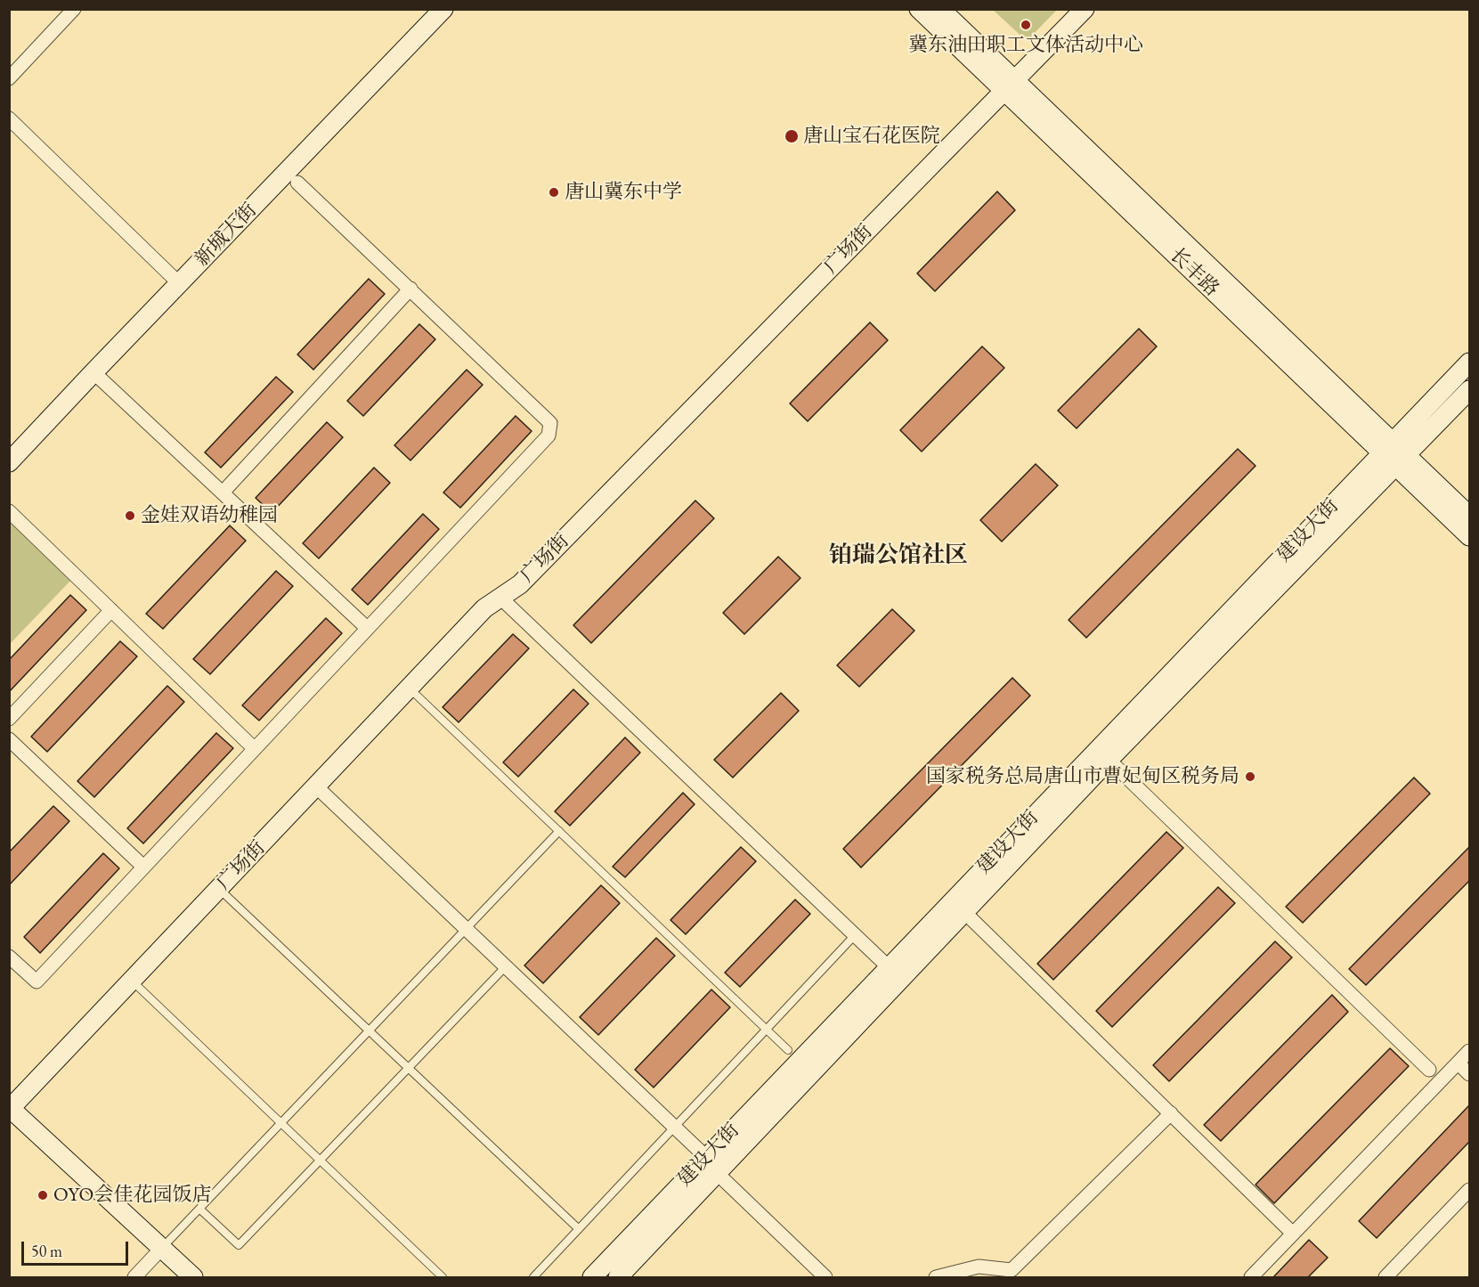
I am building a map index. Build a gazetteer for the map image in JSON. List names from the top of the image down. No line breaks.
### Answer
{"streets":{"main road":["新城大街","广场街","长丰路","建设大街"]},"crossings":[["广场街","长丰路"],["长丰路","建设大街"]],"districts":["铂瑞公馆社区"],"places":["冀东油田职工文体活动中心","唐山宝石花医院","唐山冀东中学","金娃双语幼稚园","国家税务总局唐山市曹妃甸区税务局","OYO会佳花园饭店"],"scale_bar":"50 m"}
